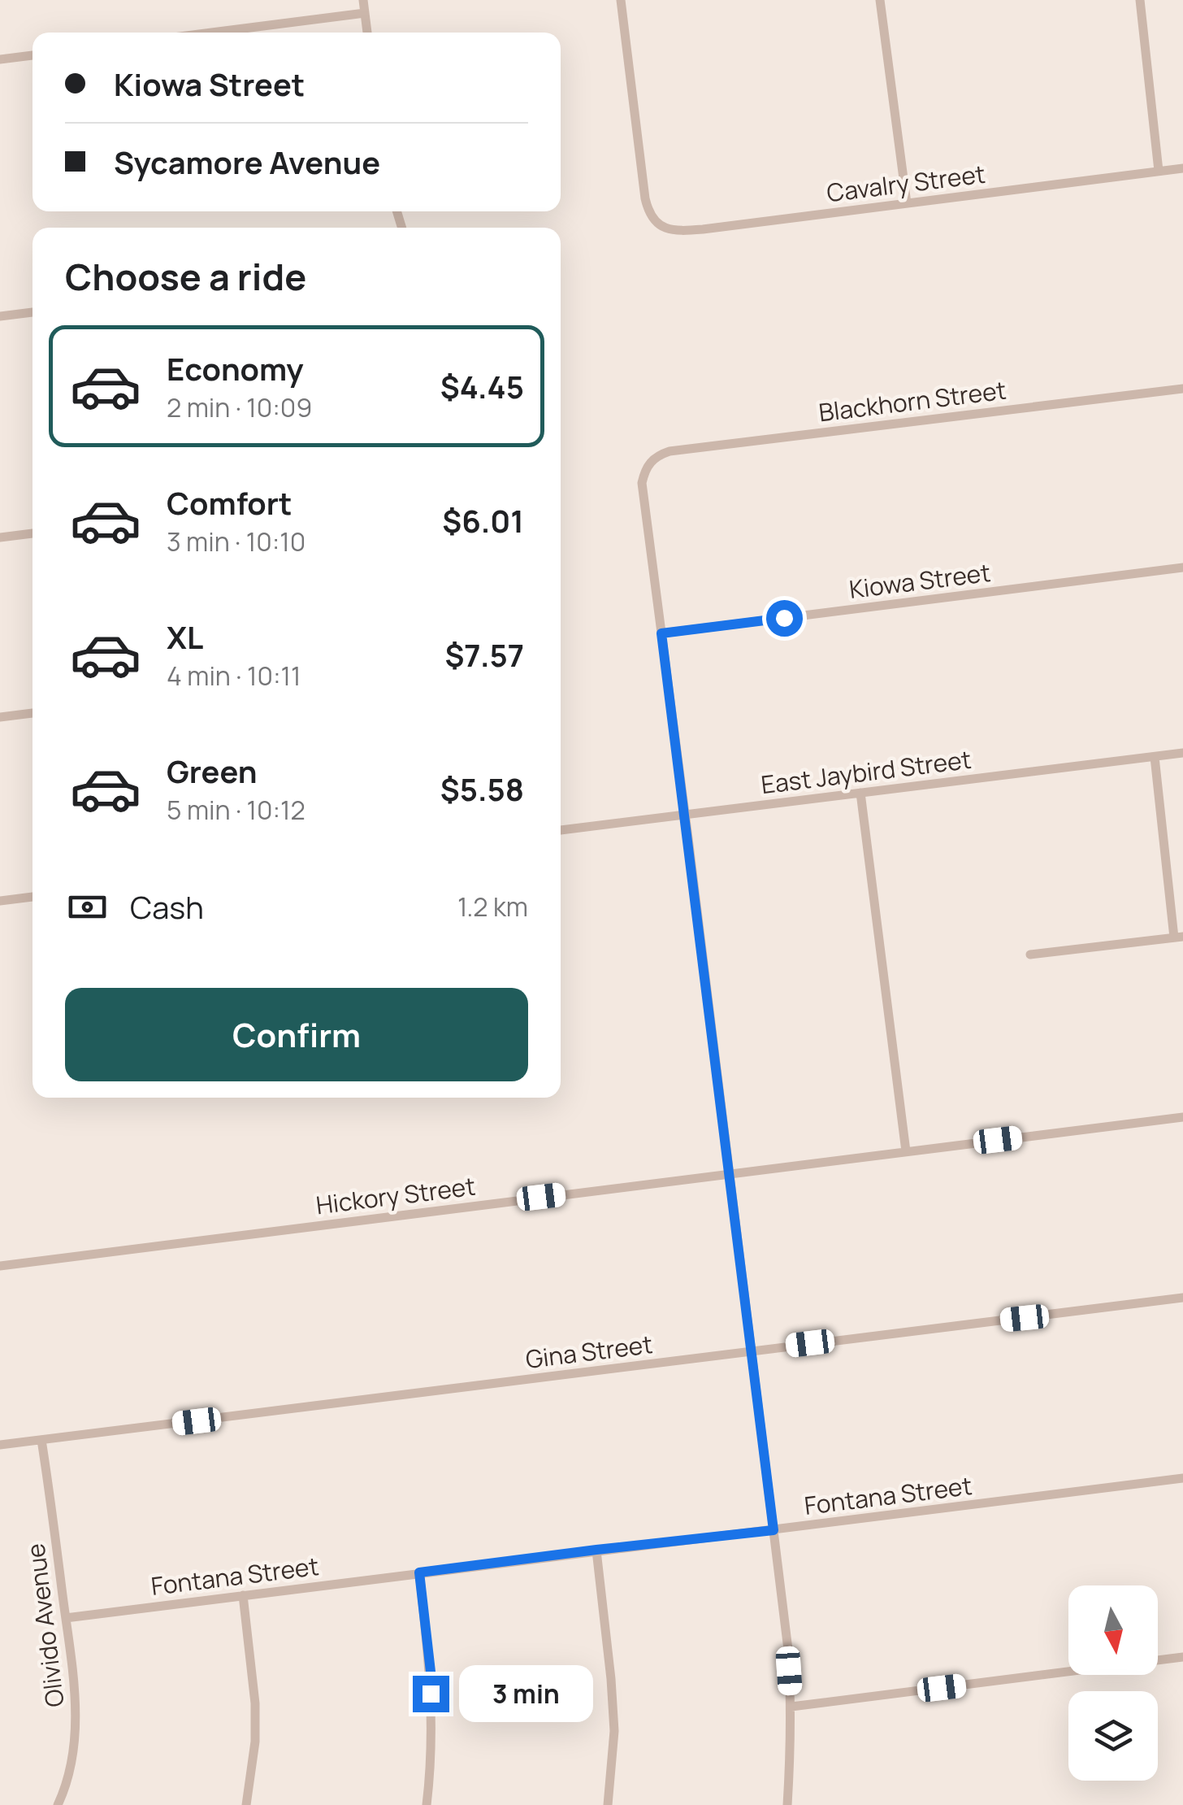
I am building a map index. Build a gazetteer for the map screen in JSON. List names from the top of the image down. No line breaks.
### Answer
{"streets":{"street":["Cavalry Street","Blackhorn Street","Kiowa Street","East Jaybird Street","Hickory Street","Gina Street","Fontana Street","Olivido Avenue"]},"crossings":[["Blackhorn Street","Kiowa Street"],["Gina Street","Olivido Avenue"],["Fontana Street","Olivido Avenue"]],"north":"bottom","page":{"banner":["Kiowa Street","Sycamore Avenue"],"heading":"Choose a ride","list":[{"name":"Economy","note":"2 min · 10:09","value":"$4.45"},{"name":"Comfort","note":"3 min · 10:10","value":"$6.01"},{"name":"XL","note":"4 min · 10:11","value":"$7.57"},{"name":"Green","note":"5 min · 10:12","value":"$5.58"}],"pay":["Cash","1.2 km"],"buttons":"Confirm","bubble":"3 min"}}
